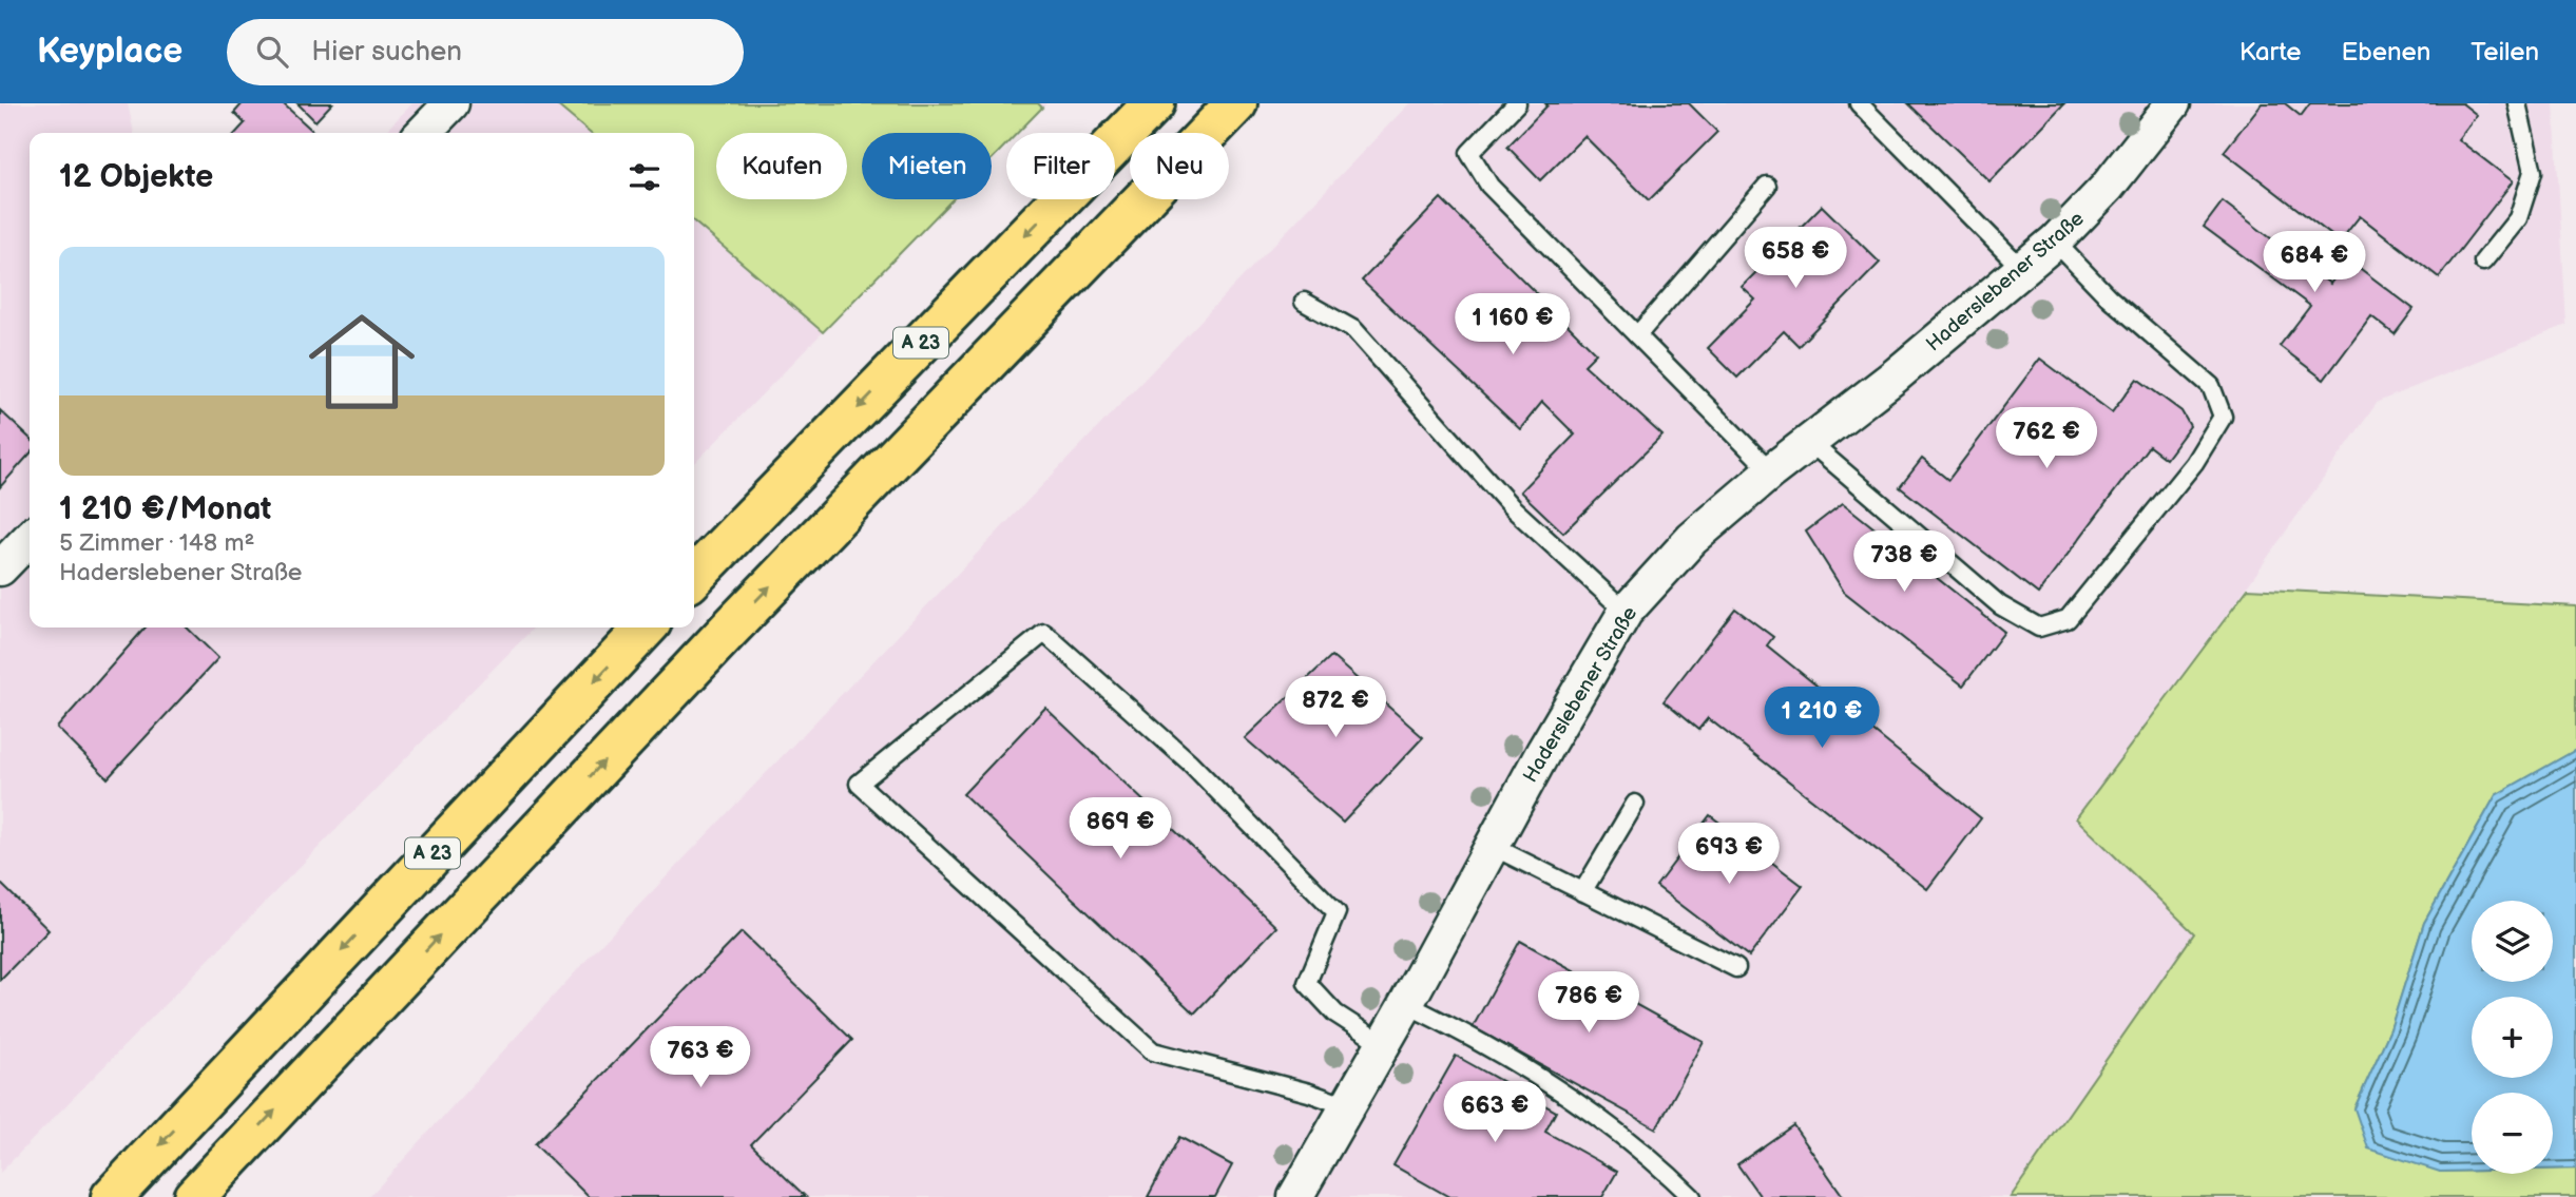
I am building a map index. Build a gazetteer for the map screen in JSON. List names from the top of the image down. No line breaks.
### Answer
{"streets":{"highway":["A 23"],"street":["Haderslebener Straße"]},"page":{"header":"Keyplace","search":"Hier suchen","nav":["Karte","Ebenen","Teilen"],"chip":["Kaufen","Mieten","Filter","Neu"],"heading":"12 Objekte","list":[{"name":"1 210 €/Monat","note":"5 Zimmer · 148 m² · Haderslebener Straße"}],"price":["658 €","684 €","1 160 €","762 €","738 €","872 €","1 210 €","869 €","693 €","786 €","763 €","663 €"],"map_buttons":["+","−"]}}
